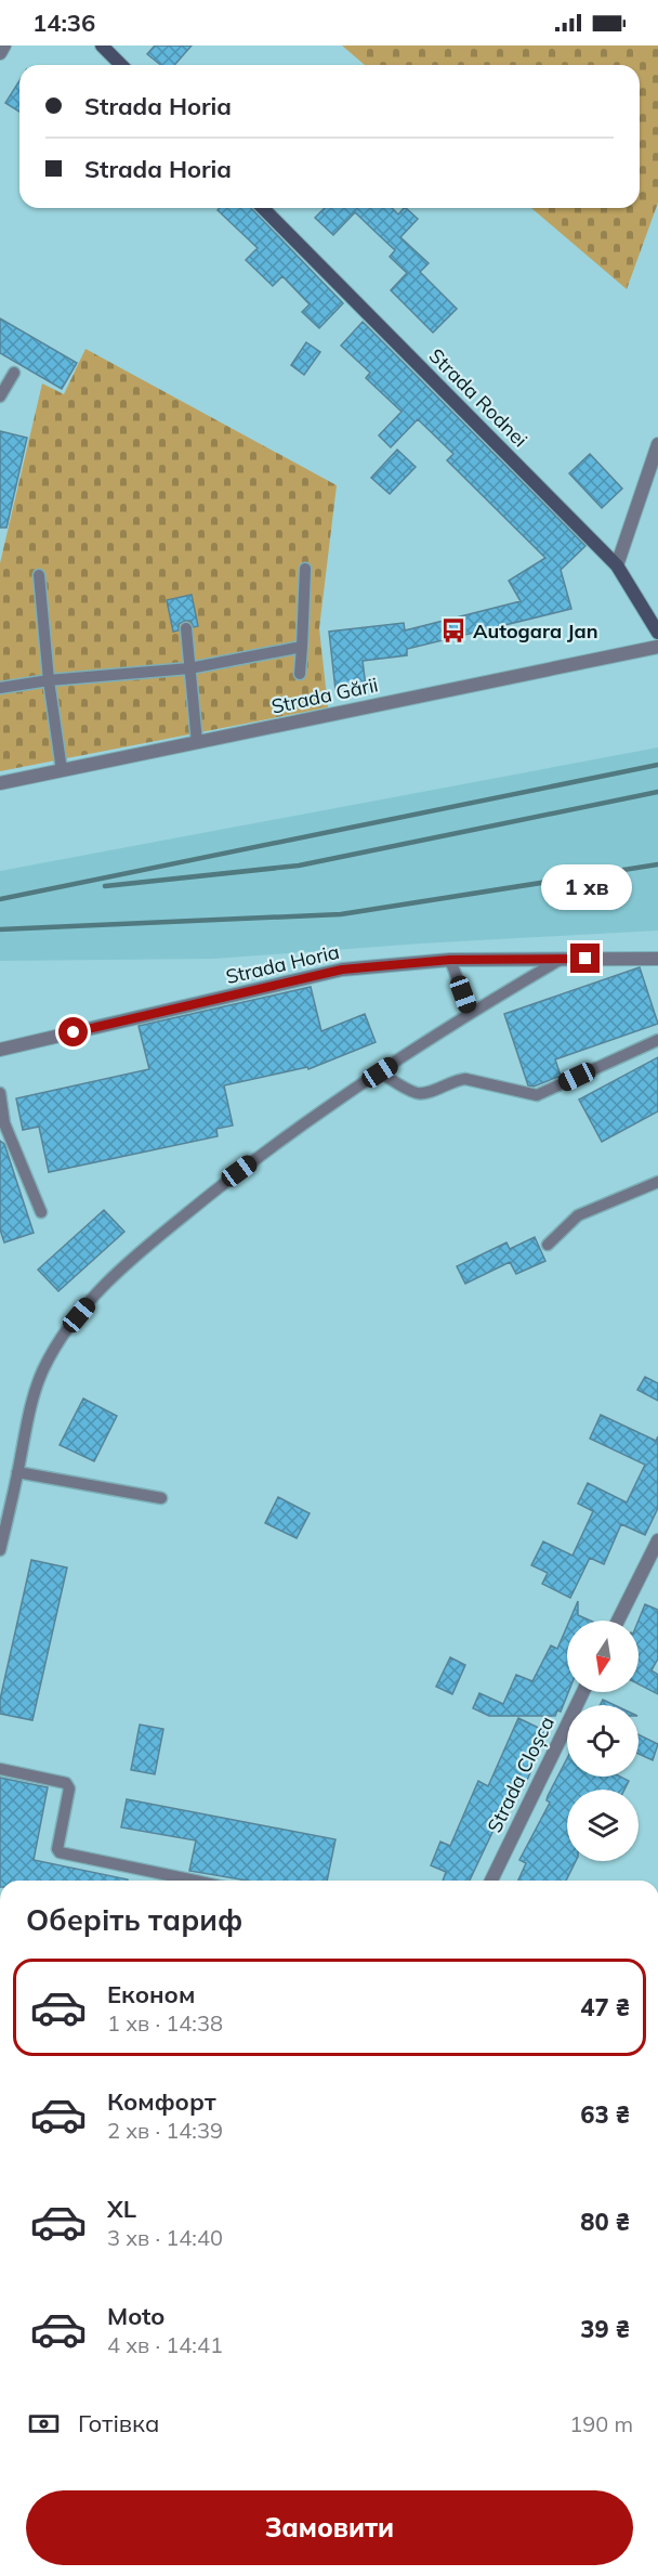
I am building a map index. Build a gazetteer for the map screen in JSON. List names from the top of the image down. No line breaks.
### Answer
{"streets":{"street":["Strada Rodnei","Strada Gării","Strada Horia","Strada Cloșca"]},"places":{"bus stop":["Autogara Jan"]},"north":"bottom","page":{"status":"14:36","banner":["Strada Horia","Strada Horia"],"bubble":"1 хв","heading":"Оберіть тариф","list":[{"name":"Економ","note":"1 хв · 14:38","value":"47 ₴"},{"name":"Комфорт","note":"2 хв · 14:39","value":"63 ₴"},{"name":"XL","note":"3 хв · 14:40","value":"80 ₴"},{"name":"Moto","note":"4 хв · 14:41","value":"39 ₴"}],"pay":["Готівка","190 m"],"buttons":"Замовити"}}
